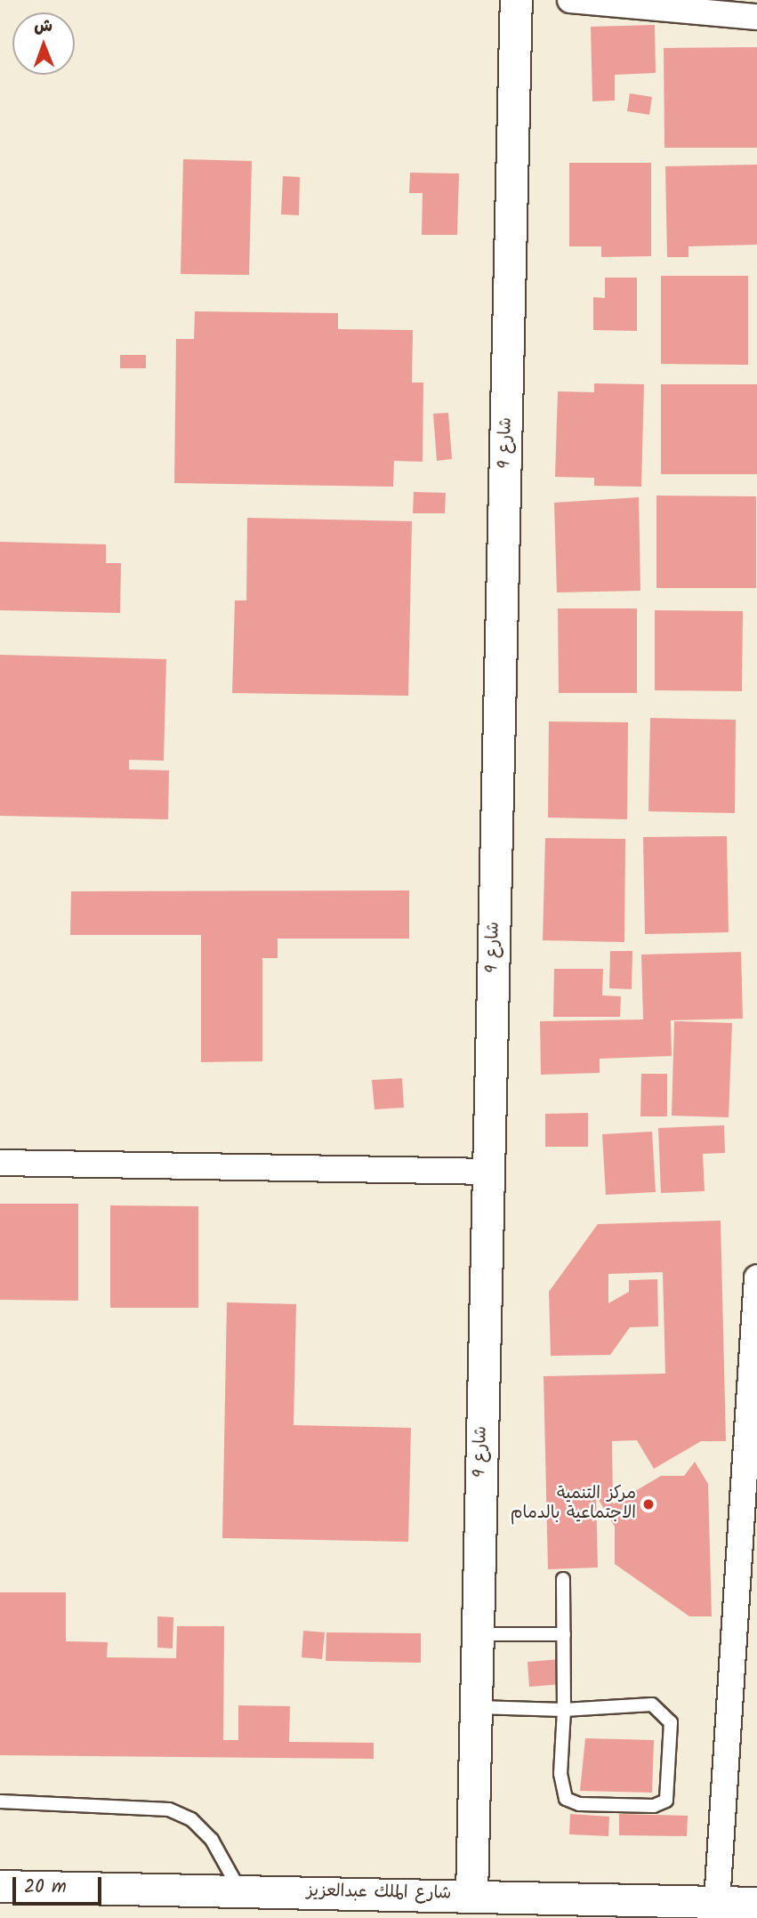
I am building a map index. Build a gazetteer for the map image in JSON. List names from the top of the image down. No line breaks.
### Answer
{"streets":{"street":["شارع 9","شارع الملك عبدالعزيز"]},"crossings":[["شارع 9","شارع الملك عبدالعزيز"]],"places":["مركز التنمية الاجتماعية بالدمام"],"scale_bar":"20 m","north":"top"}
